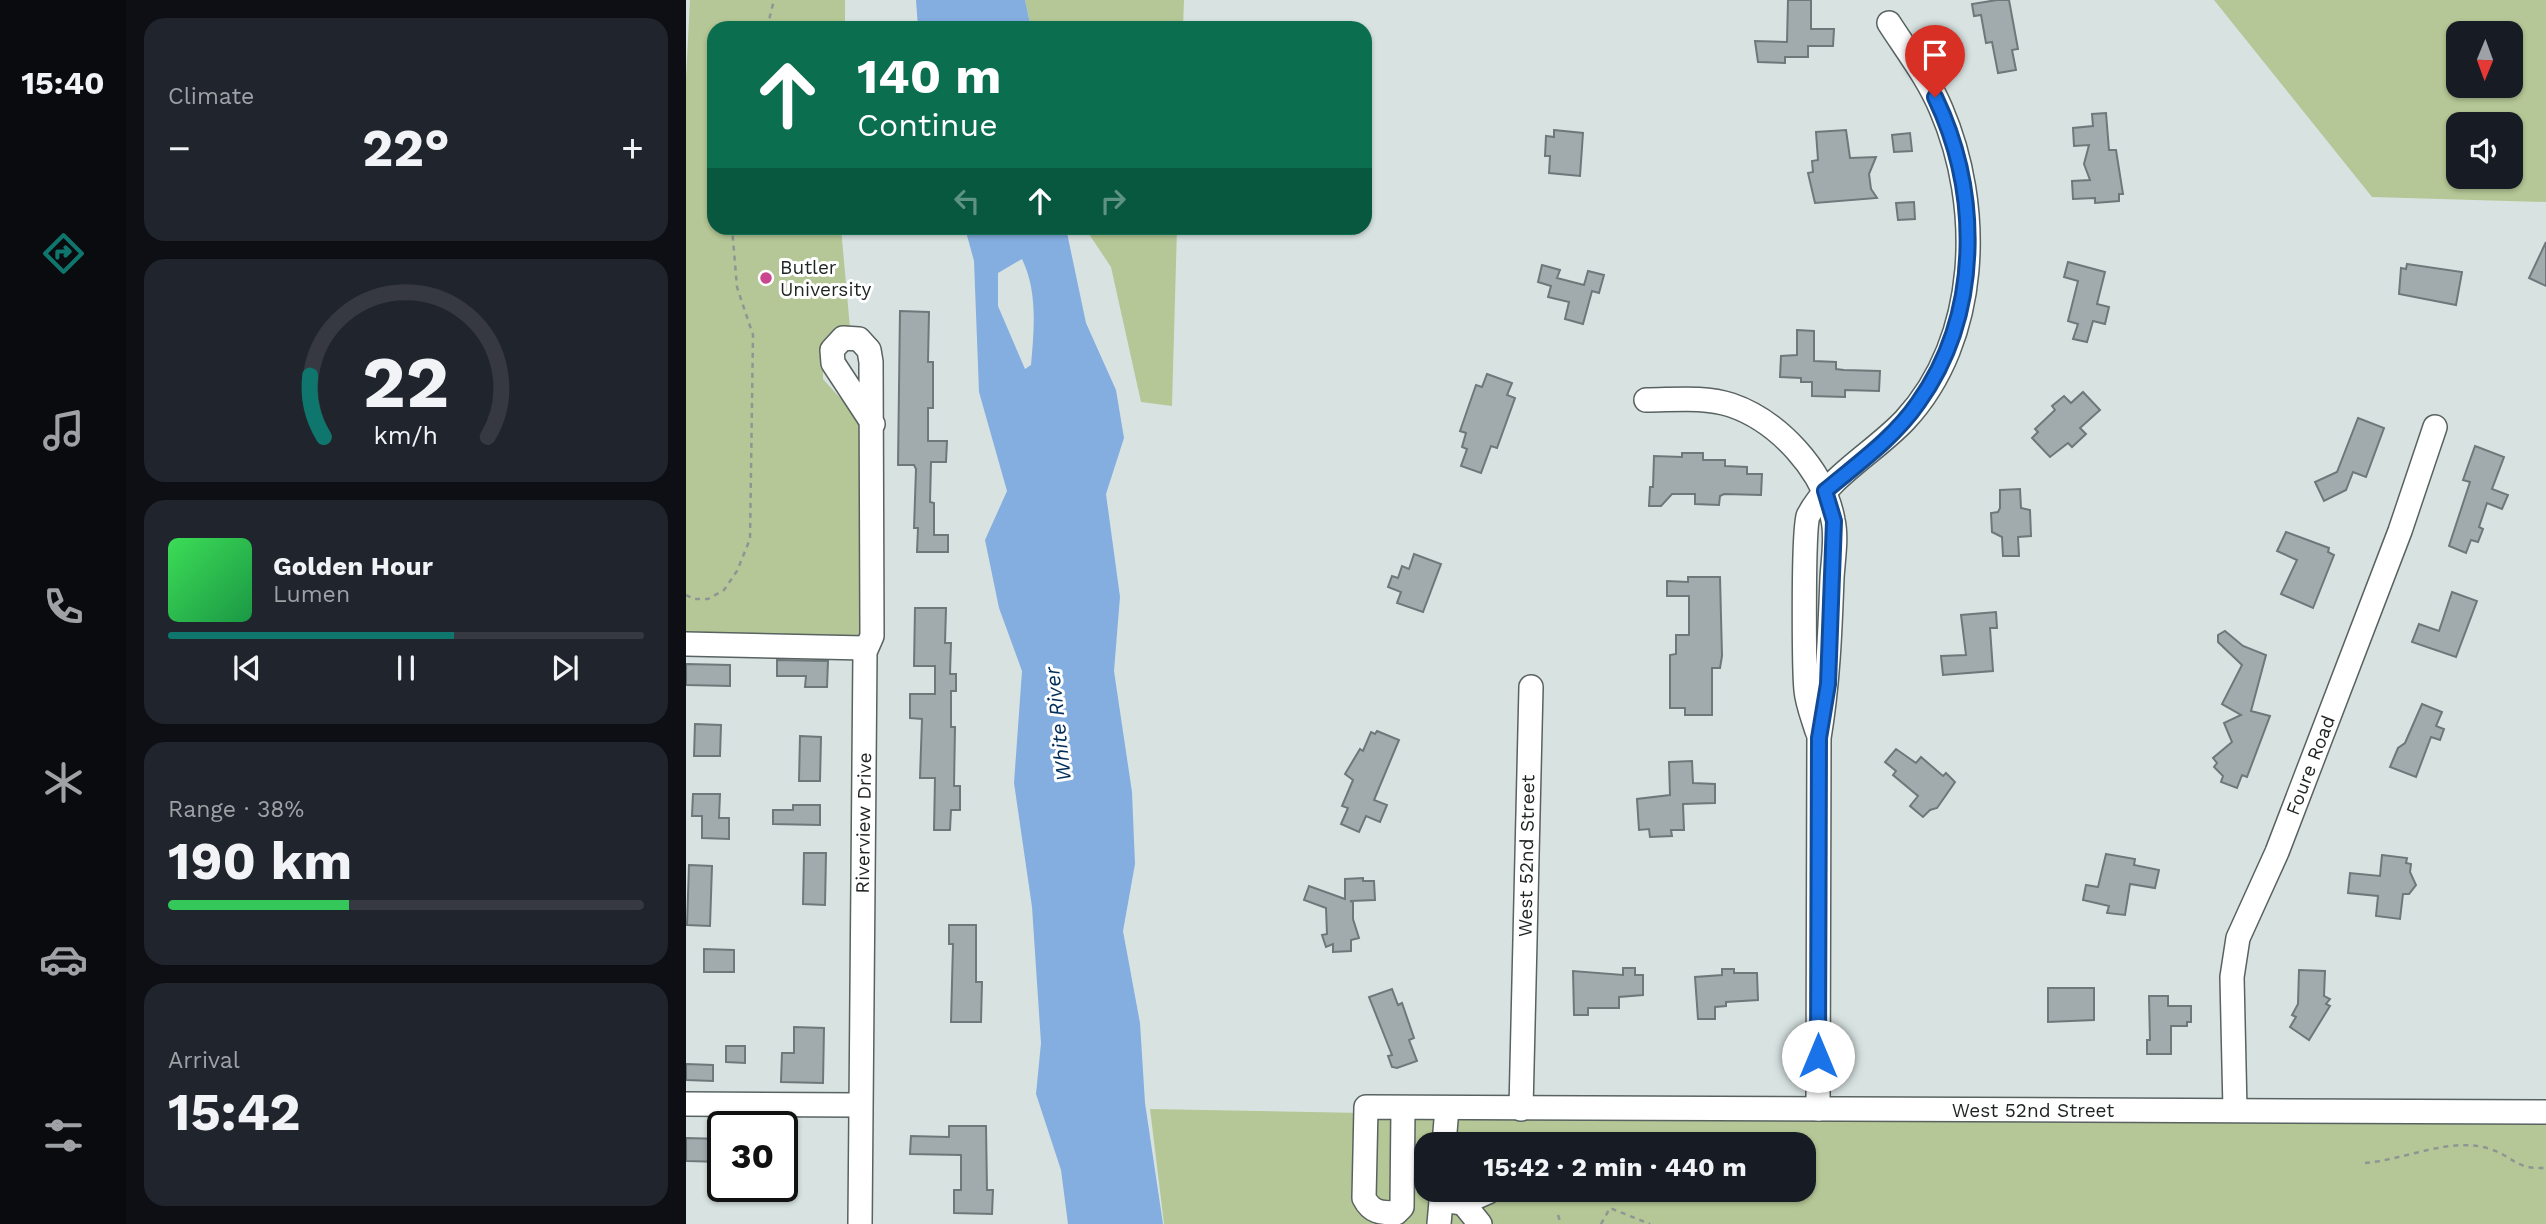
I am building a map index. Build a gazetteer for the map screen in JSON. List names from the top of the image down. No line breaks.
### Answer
{"streets":{"street":["Foure Road","Riverview Drive","West 52nd Street"]},"crossings":[["Foure Road","West 52nd Street"]],"water":["White River"],"places":["Butler University"],"north":"bottom","page":{"tabs":"15:40","tile":["Climate",["Range · 38%","190 km"],["Arrival","15:42"]],"turn":["140 m","Continue"],"heat":["−","22°","+"],"song":["Golden Hour","Lumen"],"limit":"30","trip":"15:42 · 2 min · 440 m","gauge":["22","km/h"]}}
